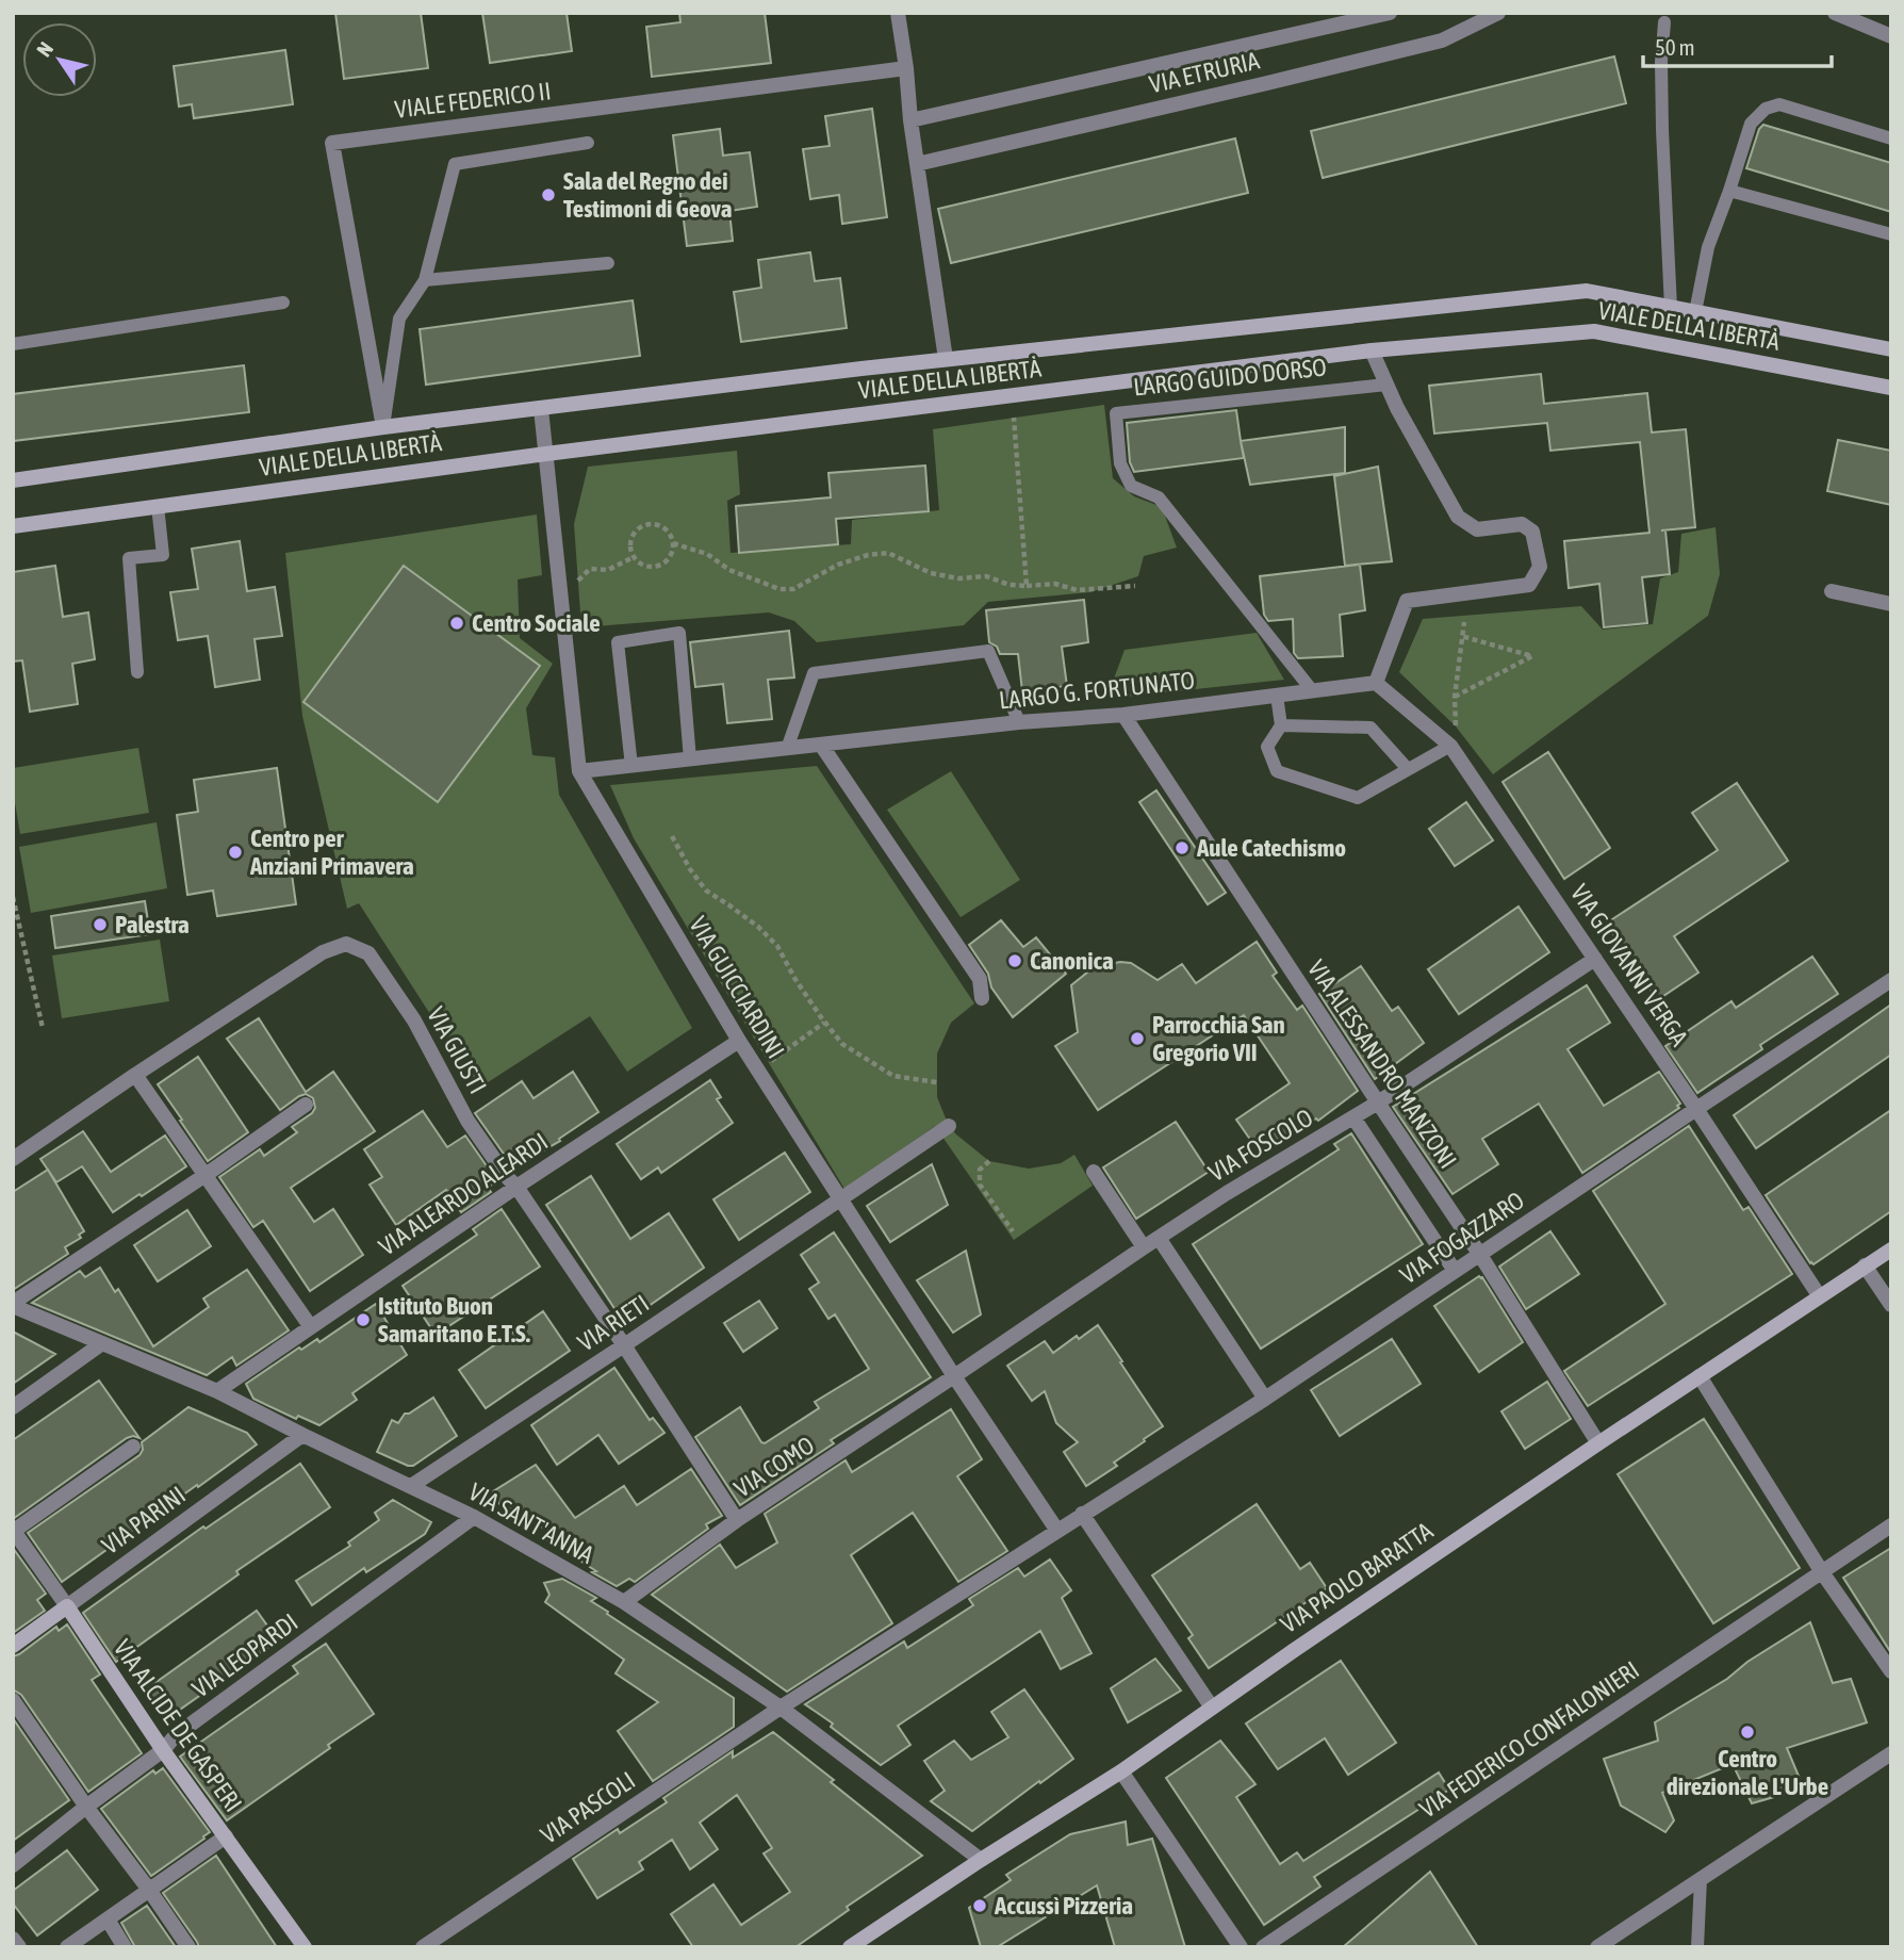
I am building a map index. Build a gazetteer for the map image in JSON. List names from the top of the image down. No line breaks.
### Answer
{"streets":{"street":["VIA ETRURIA","VIALE FEDERICO II","VIALE DELLA LIBERTÀ","LARGO G. FORTUNATO","VIA GIOVANNI VERGA","VIA GUICCIARDINI","VIA GIUSTI","VIA ALESSANDRO MANZONI","VIA FOSCOLO","VIA ALEARDO ALEARDI","VIA FOGAZZARO","VIA RIETI","VIA COMO","VIA PARINI","VIA SANT'ANNA","VIA PAOLO BARATTA","VIA LEOPARDI","VIA ALCIDE DE GASPERI","VIA FEDERICO CONFALONIERI","VIA PASCOLI"],"lane":["LARGO GUIDO DORSO"]},"crossings":[["VIALE FEDERICO II","VIALE DELLA LIBERTÀ"],["VIALE DELLA LIBERTÀ","VIA GUICCIARDINI"],["LARGO GUIDO DORSO","LARGO G. FORTUNATO"],["LARGO G. FORTUNATO","VIA GIOVANNI VERGA"],["LARGO G. FORTUNATO","VIA GUICCIARDINI"],["LARGO G. FORTUNATO","VIA ALESSANDRO MANZONI"],["VIA GIOVANNI VERGA","VIA FOSCOLO"],["VIA GIOVANNI VERGA","VIA FOGAZZARO"],["VIA GIOVANNI VERGA","VIA PAOLO BARATTA"],["VIA GUICCIARDINI","VIA FOSCOLO"],["VIA GUICCIARDINI","VIA ALEARDO ALEARDI"],["VIA GUICCIARDINI","VIA FOGAZZARO"],["VIA GUICCIARDINI","VIA RIETI"],["VIA GUICCIARDINI","VIA COMO"],["VIA GUICCIARDINI","VIA PASCOLI"],["VIA GIUSTI","VIA ALEARDO ALEARDI"],["VIA GIUSTI","VIA RIETI"],["VIA GIUSTI","VIA COMO"],["VIA ALESSANDRO MANZONI","VIA FOSCOLO"],["VIA ALESSANDRO MANZONI","VIA FOGAZZARO"],["VIA ALESSANDRO MANZONI","VIA PAOLO BARATTA"],["VIA FOSCOLO","VIA COMO"],["VIA ALEARDO ALEARDI","VIA SANT'ANNA"],["VIA FOGAZZARO","VIA PASCOLI"],["VIA RIETI","VIA SANT'ANNA"],["VIA COMO","VIA SANT'ANNA"],["VIA PARINI","VIA SANT'ANNA"],["VIA PARINI","VIA ALCIDE DE GASPERI"],["VIA SANT'ANNA","VIA PAOLO BARATTA"],["VIA SANT'ANNA","VIA LEOPARDI"],["VIA SANT'ANNA","VIA PASCOLI"],["VIA LEOPARDI","VIA ALCIDE DE GASPERI"]],"places":["Sala del Regno dei Testimoni di Geova","Centro Sociale","Aule Catechismo","Centro per Anziani Primavera","Palestra","Canonica","Parrocchia San Gregorio VII","Istituto Buon Samaritano E.T.S.","Centro direzionale L'Urbe","Accussì Pizzeria"],"scale_bar":"50 m","north":"top left"}
